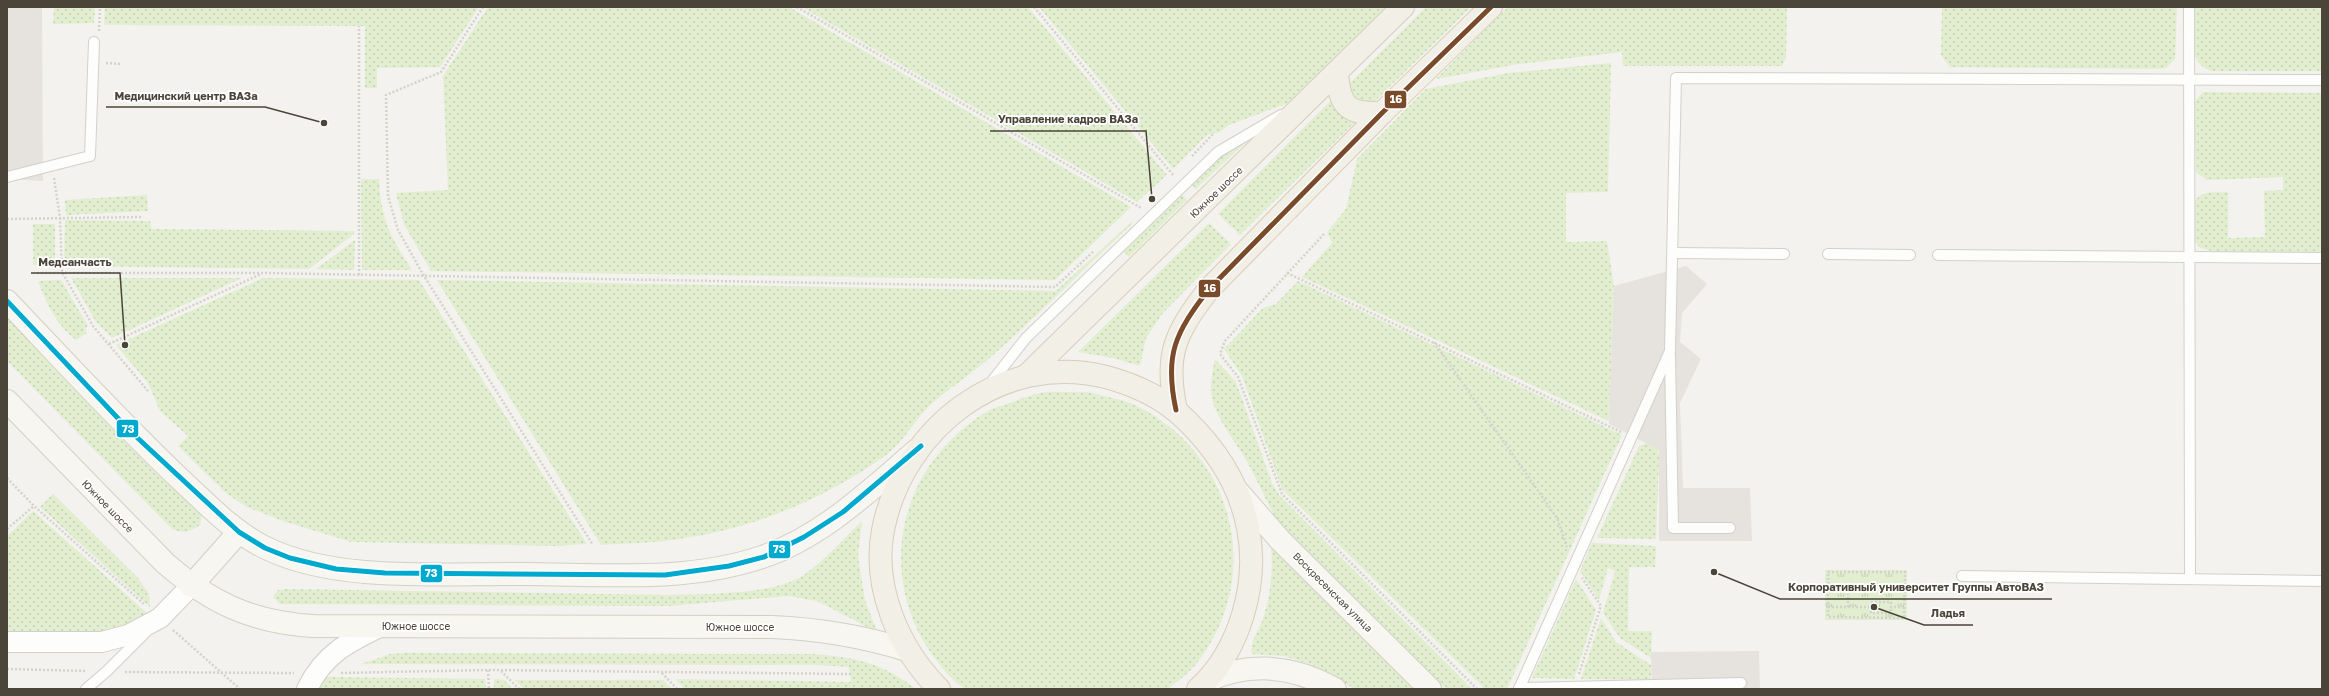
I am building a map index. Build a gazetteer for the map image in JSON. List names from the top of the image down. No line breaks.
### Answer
{"streets":{"main road":["Южное шоссе","Воскресенская улица"]},"places":["Медицинский центр ВАЗа","Управление кадров ВАЗа","Медсанчасть","Корпоративный университет Группы АвтоВАЗ","Ладья"],"lines":["transit line 16","transit line 73"]}
